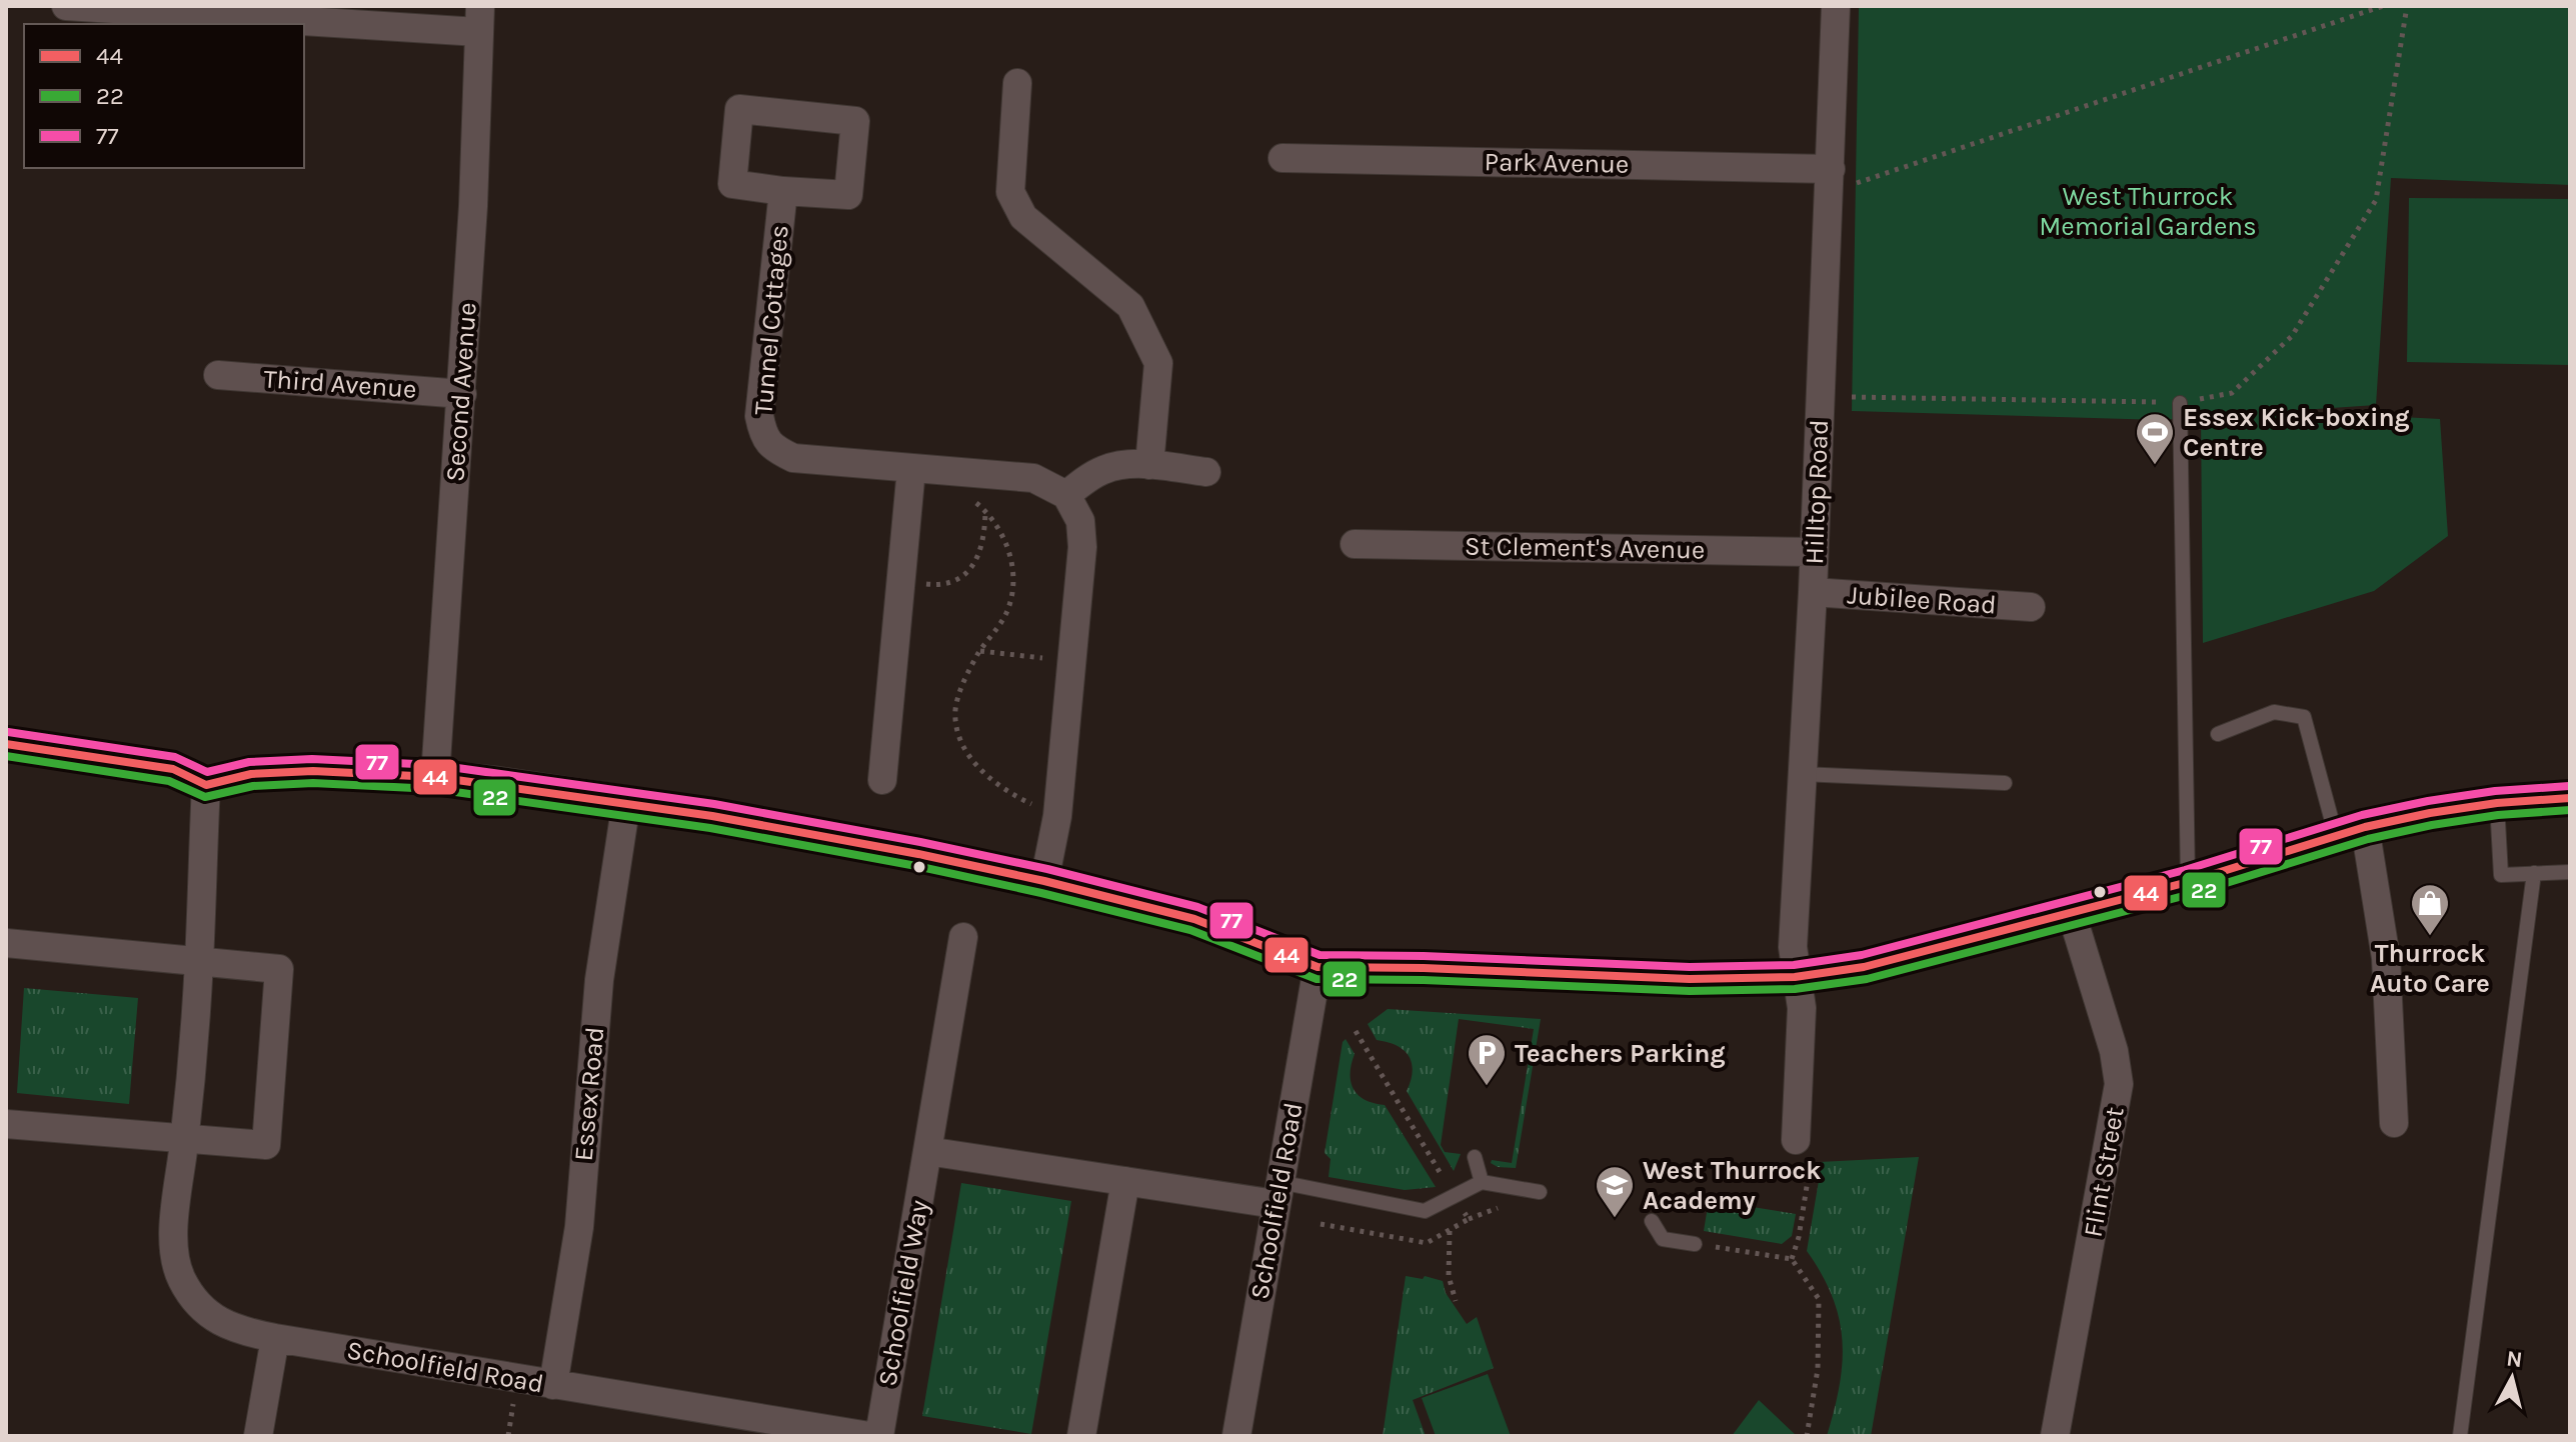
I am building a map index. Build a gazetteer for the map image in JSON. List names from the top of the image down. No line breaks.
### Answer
{"streets":{"street":["Park Avenue","Tunnel Cottages","Third Avenue","Second Avenue","Hilltop Road","St Clement's Avenue","Jubilee Road","Essex Road","Flint Street","Schoolfield Road","Schoolfield Way"]},"crossings":[["Park Avenue","Hilltop Road"],["Third Avenue","Second Avenue"],["Hilltop Road","St Clement's Avenue"],["Hilltop Road","Jubilee Road"],["Essex Road","Schoolfield Road"]],"parks":["West Thurrock Memorial Gardens"],"places":{"sports":["Essex Kick-boxing Centre"],"shop":["Thurrock Auto Care"],"parking":["Teachers Parking"],"school or university":["West Thurrock Academy"]},"lines":["transit line 77","transit line 44","transit line 22"],"legend":["44","22","77"],"north":"top"}
